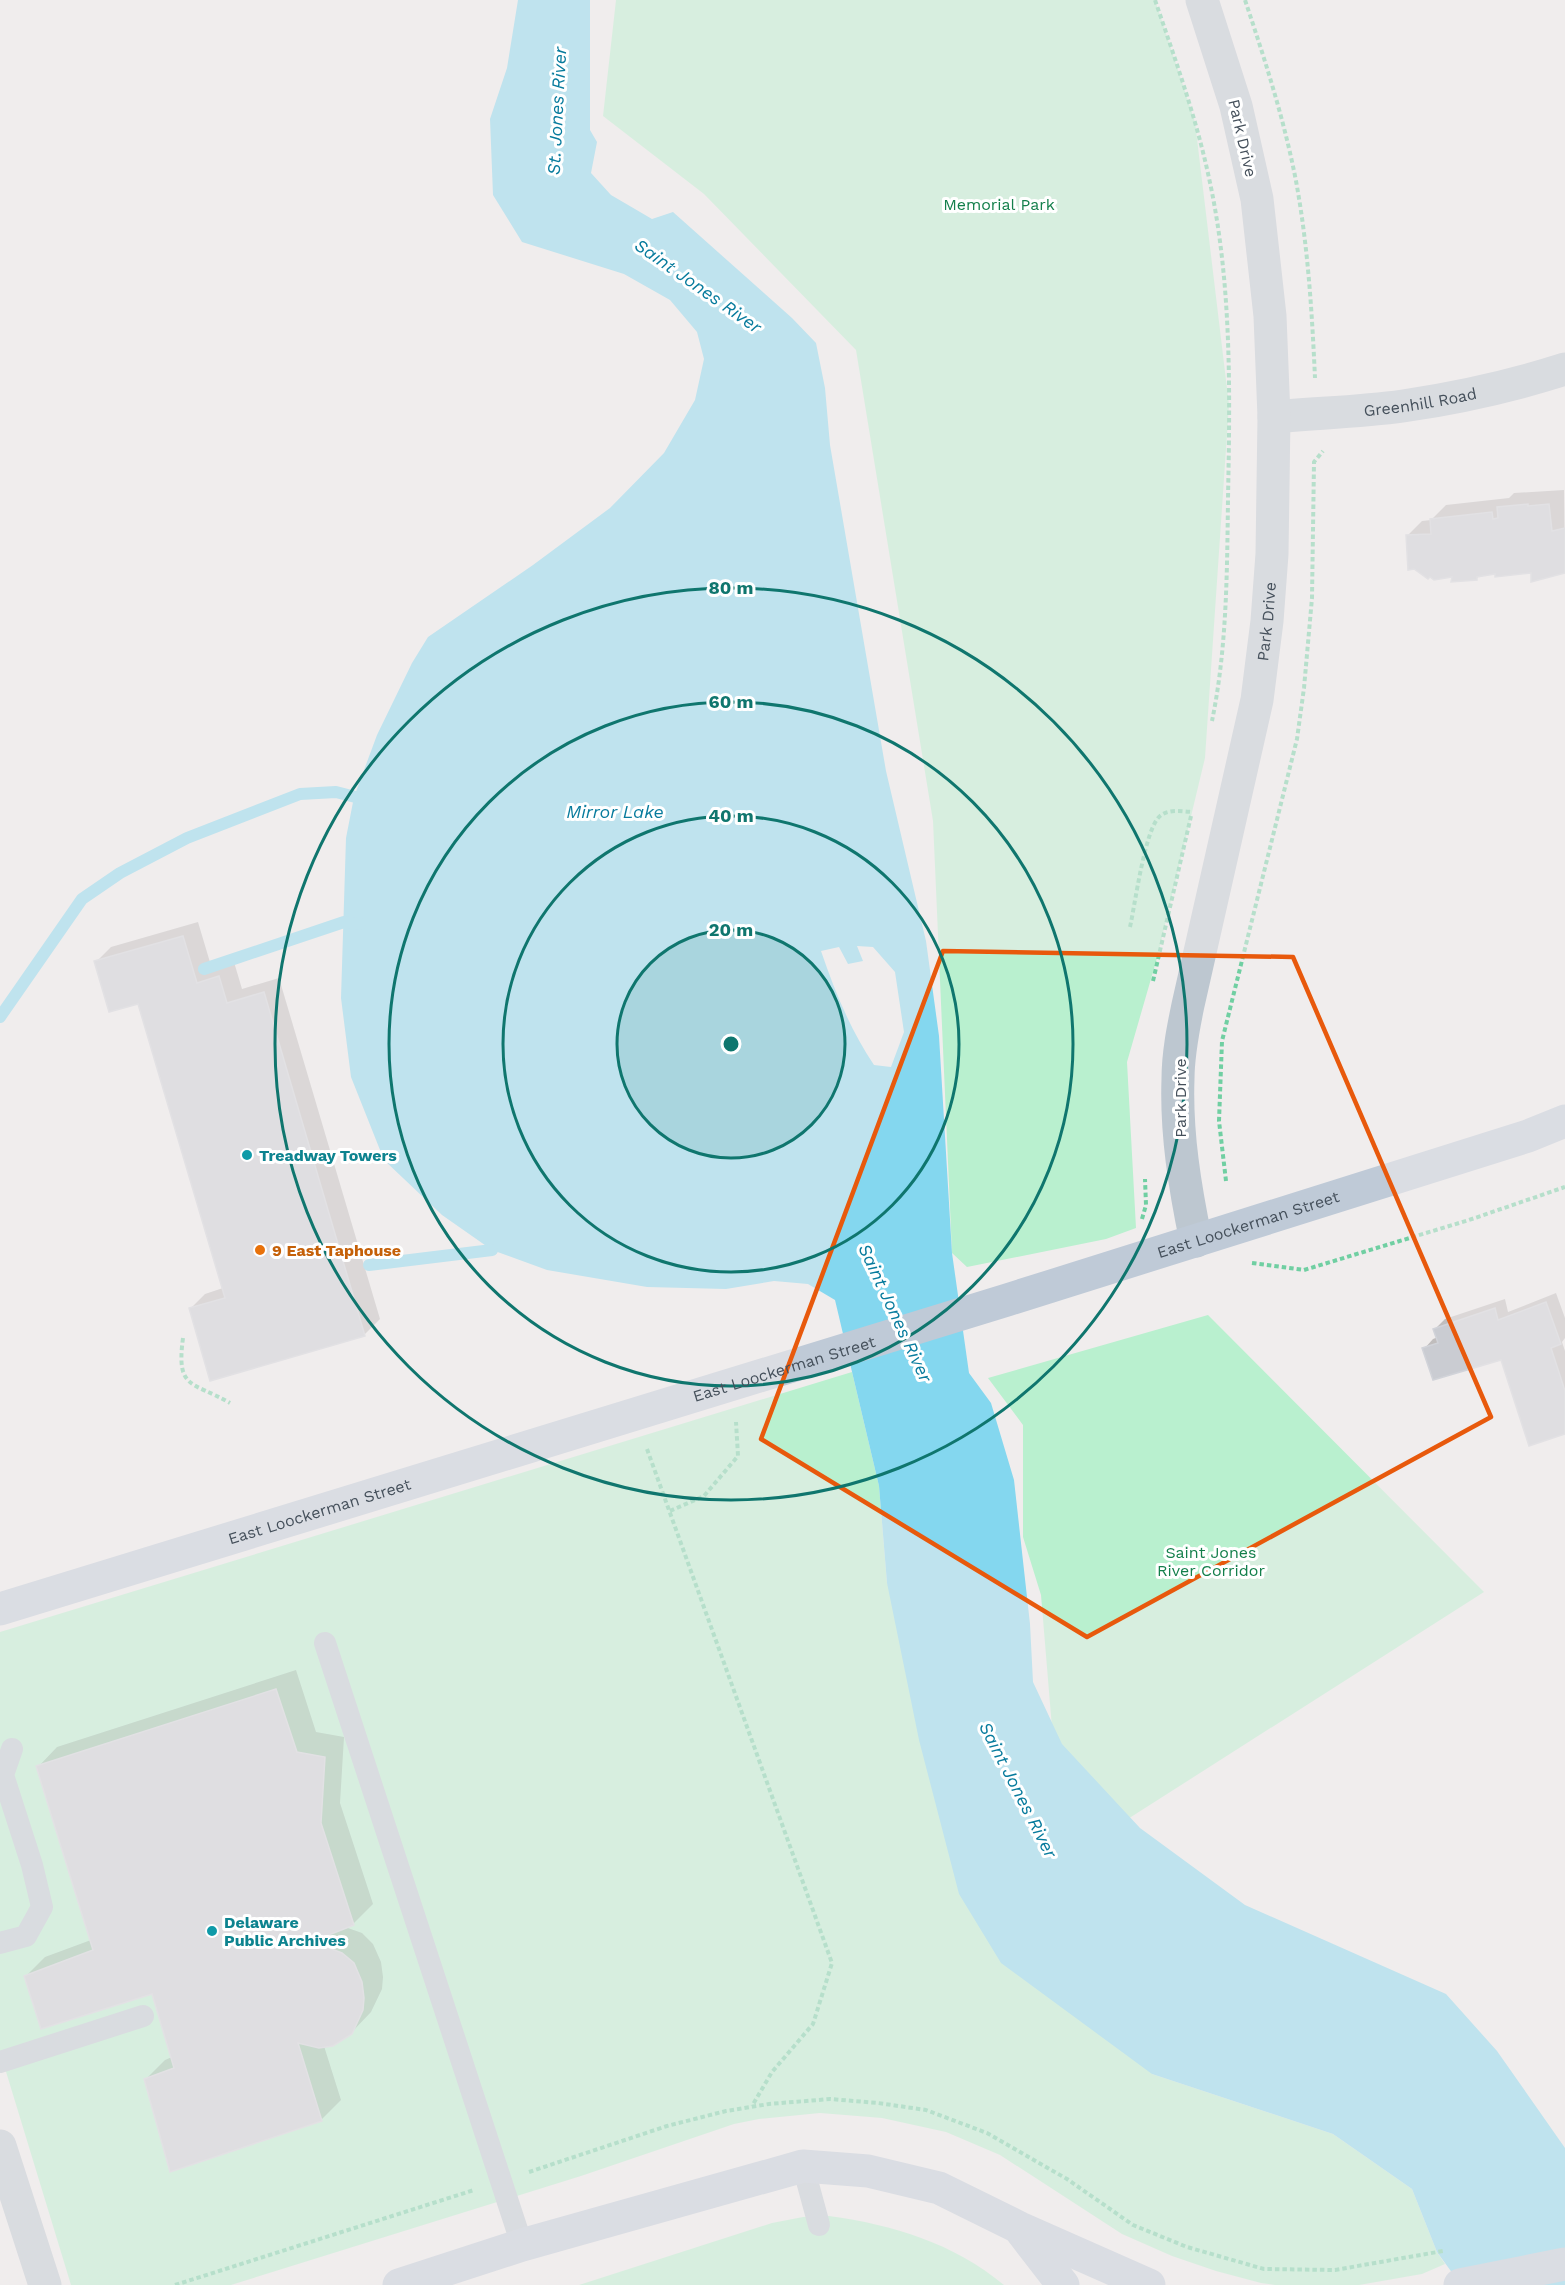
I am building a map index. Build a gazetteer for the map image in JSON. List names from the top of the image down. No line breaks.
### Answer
{"streets":{"street":["Park Drive","Greenhill Road","East Loockerman Street"]},"crossings":[["Park Drive","Greenhill Road"],["Park Drive","East Loockerman Street"]],"water":["St. Jones River","Saint Jones River","Mirror Lake"],"parks":["Memorial Park","Saint Jones River Corridor"],"places":["Treadway Towers","9 East Taphouse","Delaware Public Archives"],"rings":["80 m","60 m","40 m","20 m"]}
